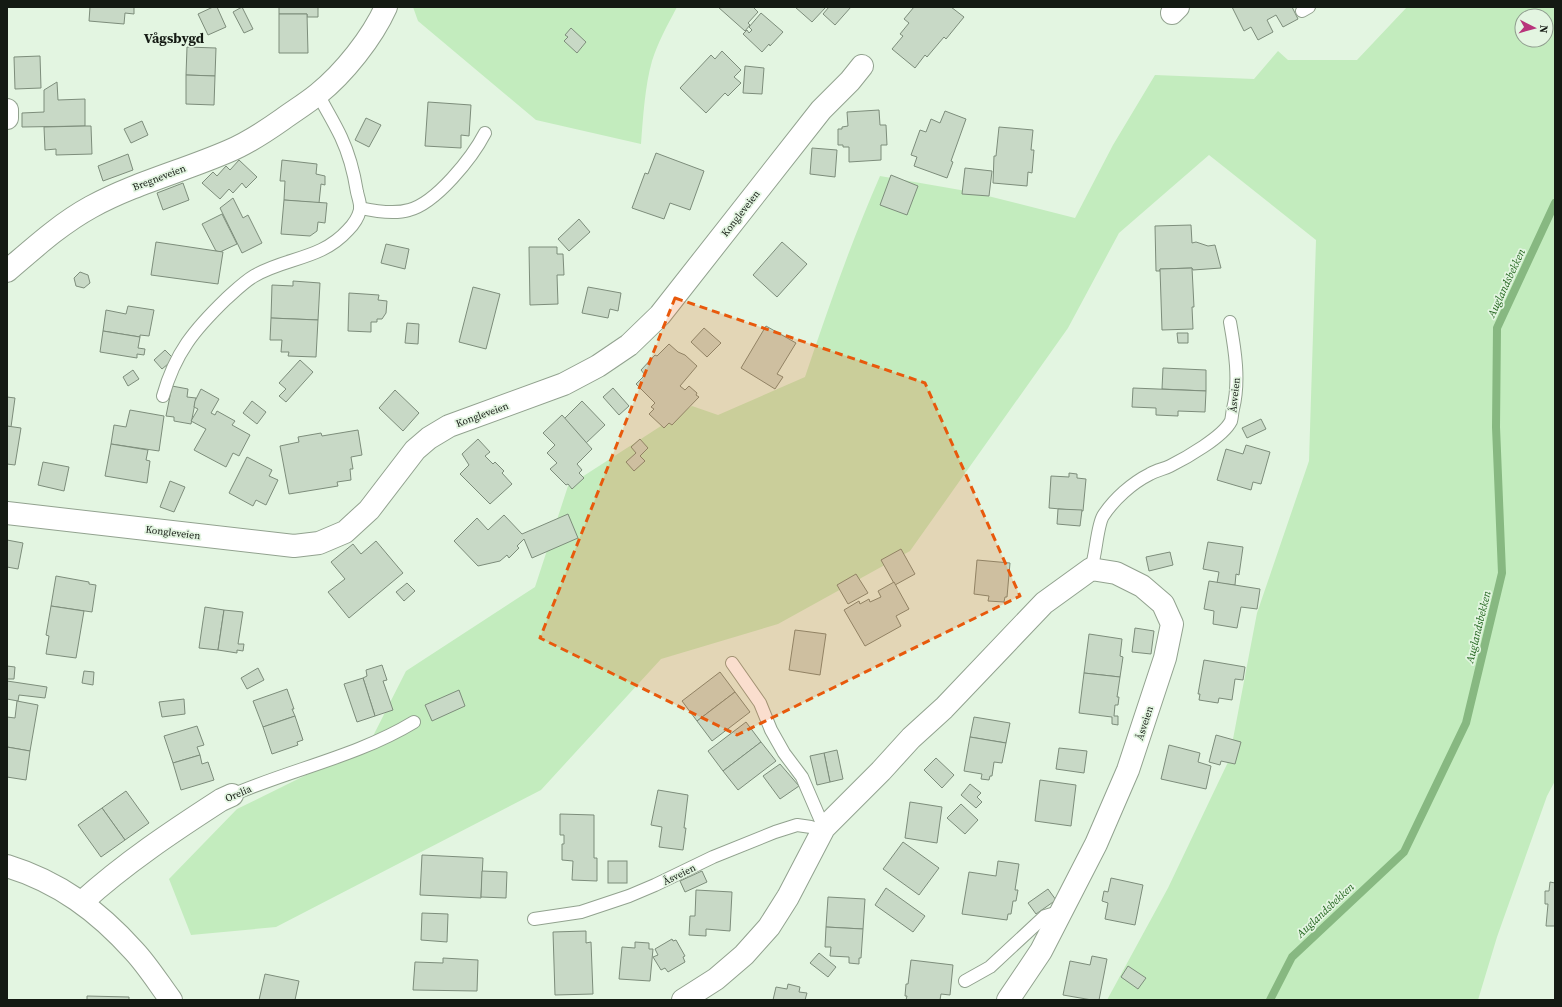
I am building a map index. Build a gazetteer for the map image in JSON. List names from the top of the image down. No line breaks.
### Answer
{"streets":{"street":["Bregneveien","Kongleveien","Åsveien","Orelia"]},"districts":["Vågsbygd"],"water":["Auglandsbekken"],"north":"right"}
